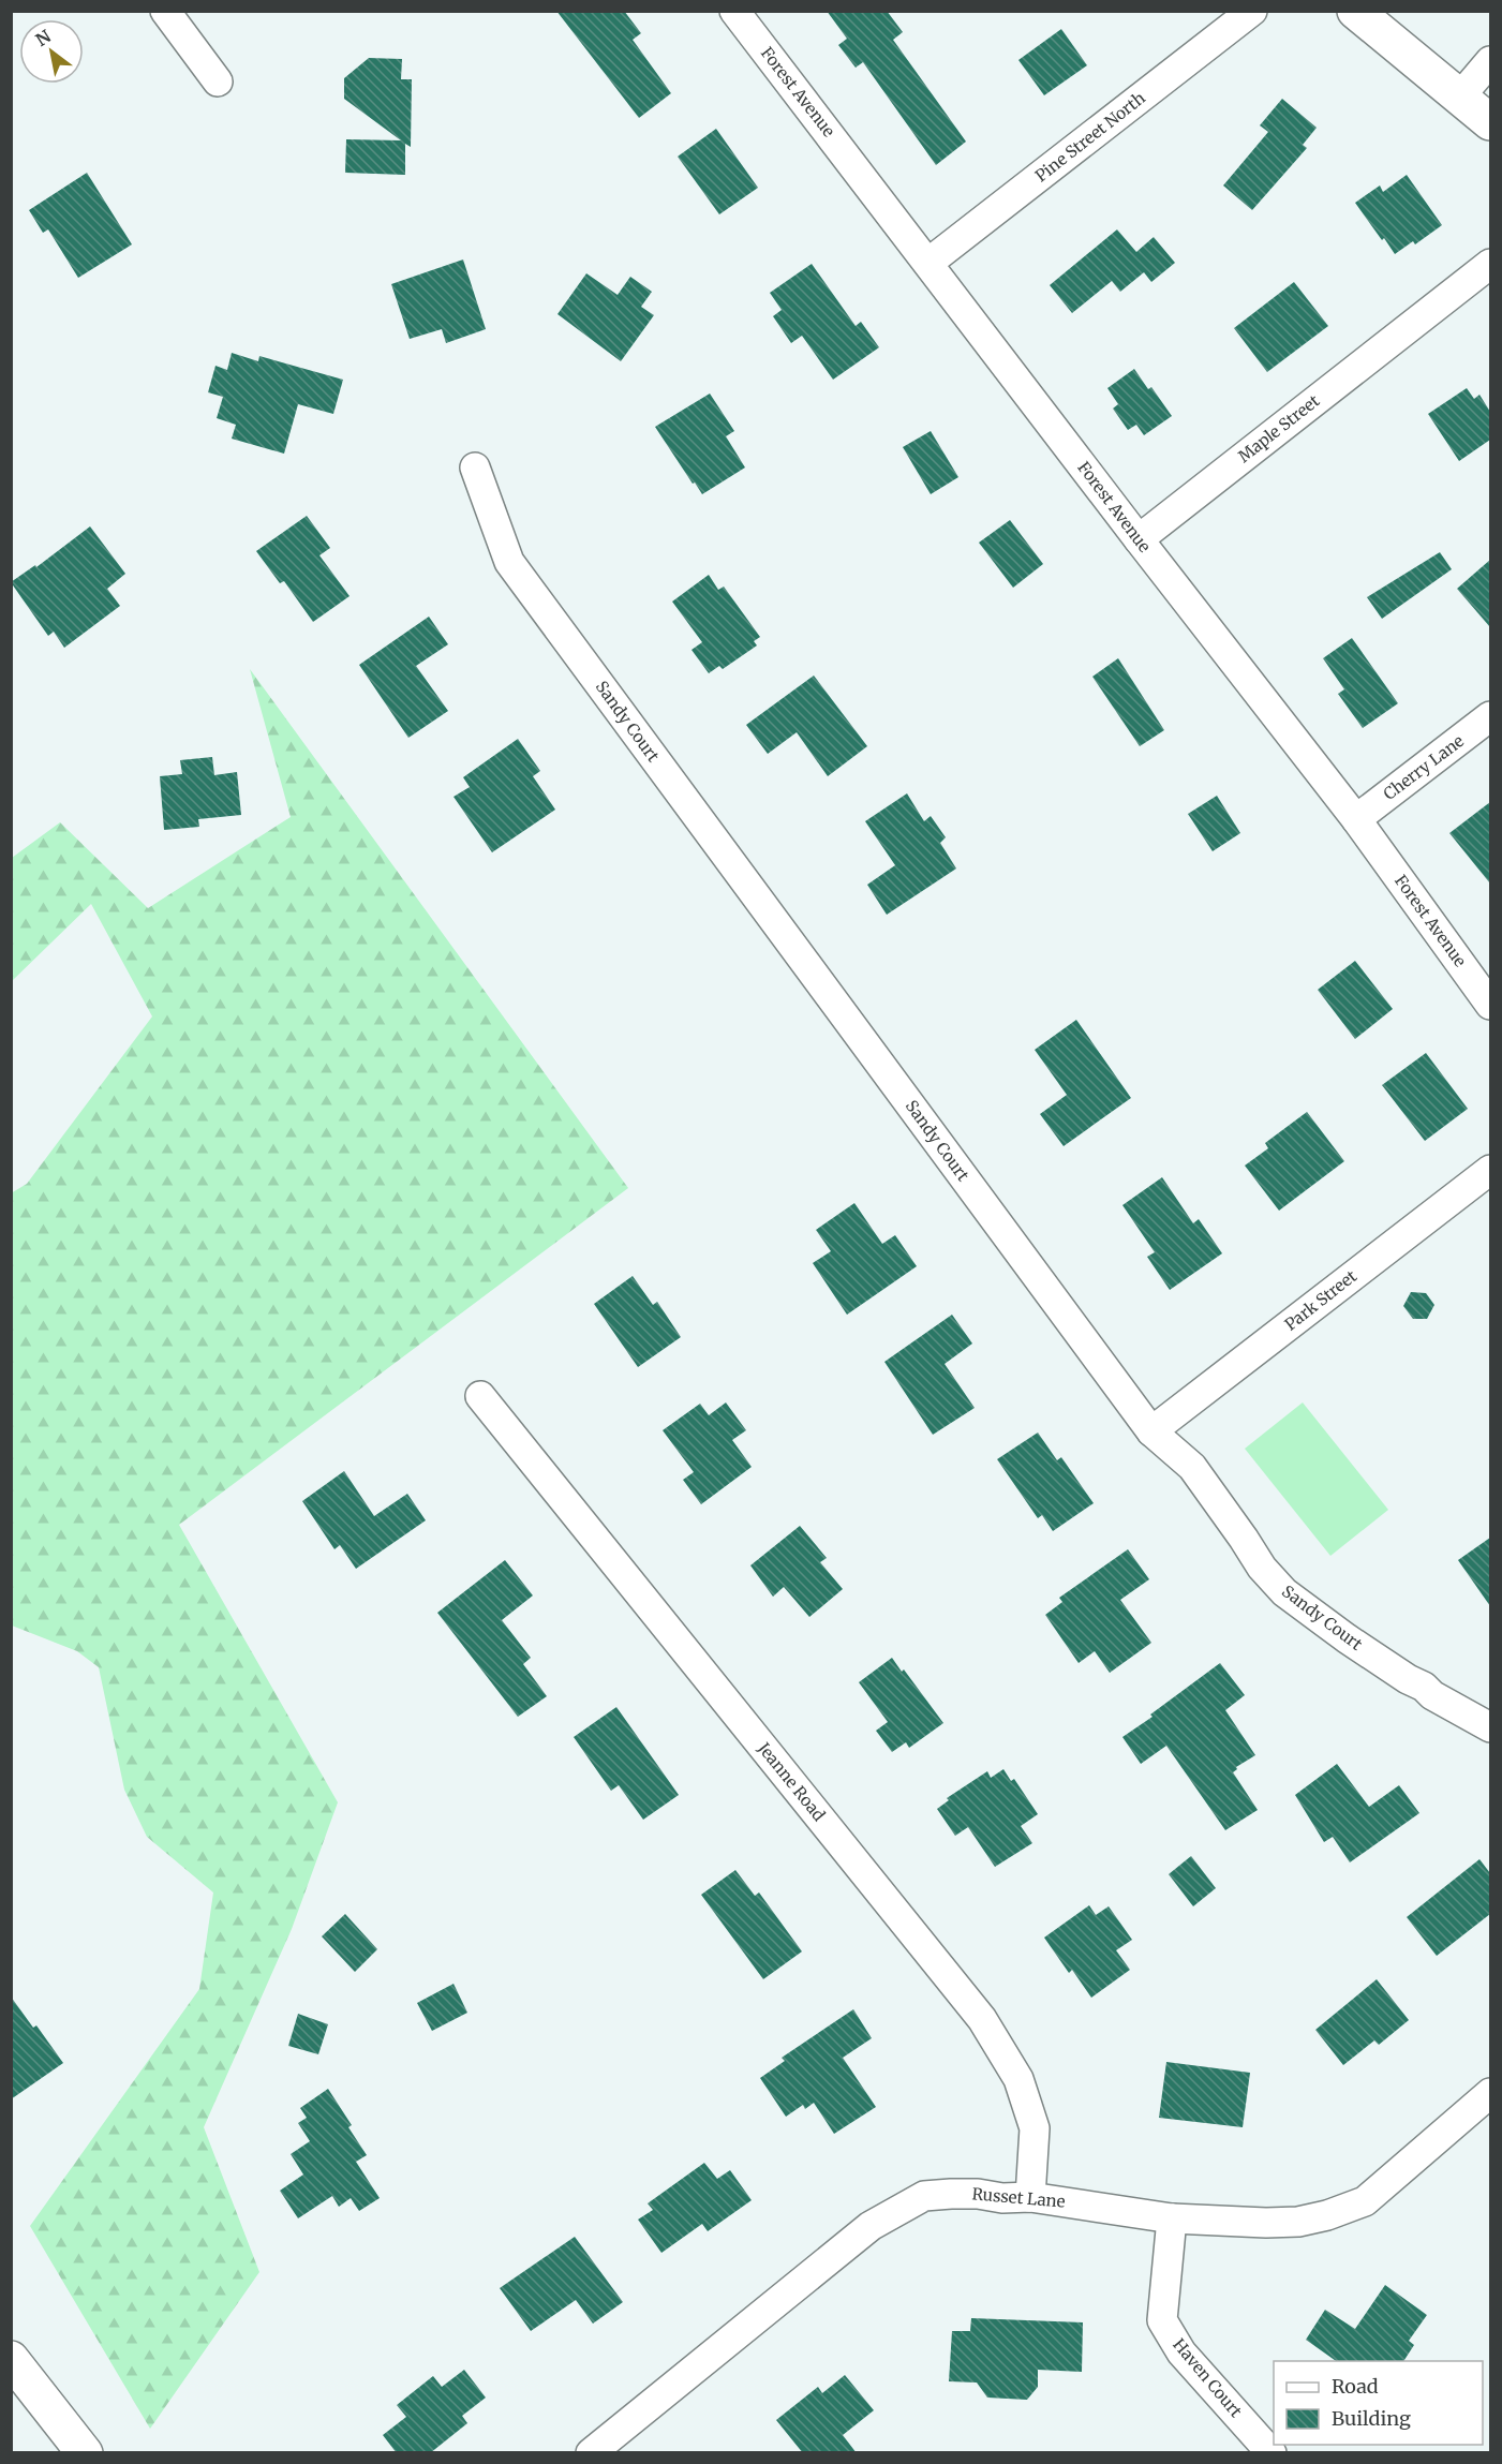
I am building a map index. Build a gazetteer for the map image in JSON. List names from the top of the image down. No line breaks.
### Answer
{"streets":{"street":["Forest Avenue","Pine Street North","Maple Street","Sandy Court","Cherry Lane","Park Street","Jeanne Road","Russet Lane","Haven Court"]},"crossings":[["Forest Avenue","Pine Street North"],["Forest Avenue","Maple Street"],["Forest Avenue","Cherry Lane"],["Sandy Court","Park Street"],["Jeanne Road","Russet Lane"],["Russet Lane","Haven Court"]],"legend":["Road","Building"],"north":"top left"}
